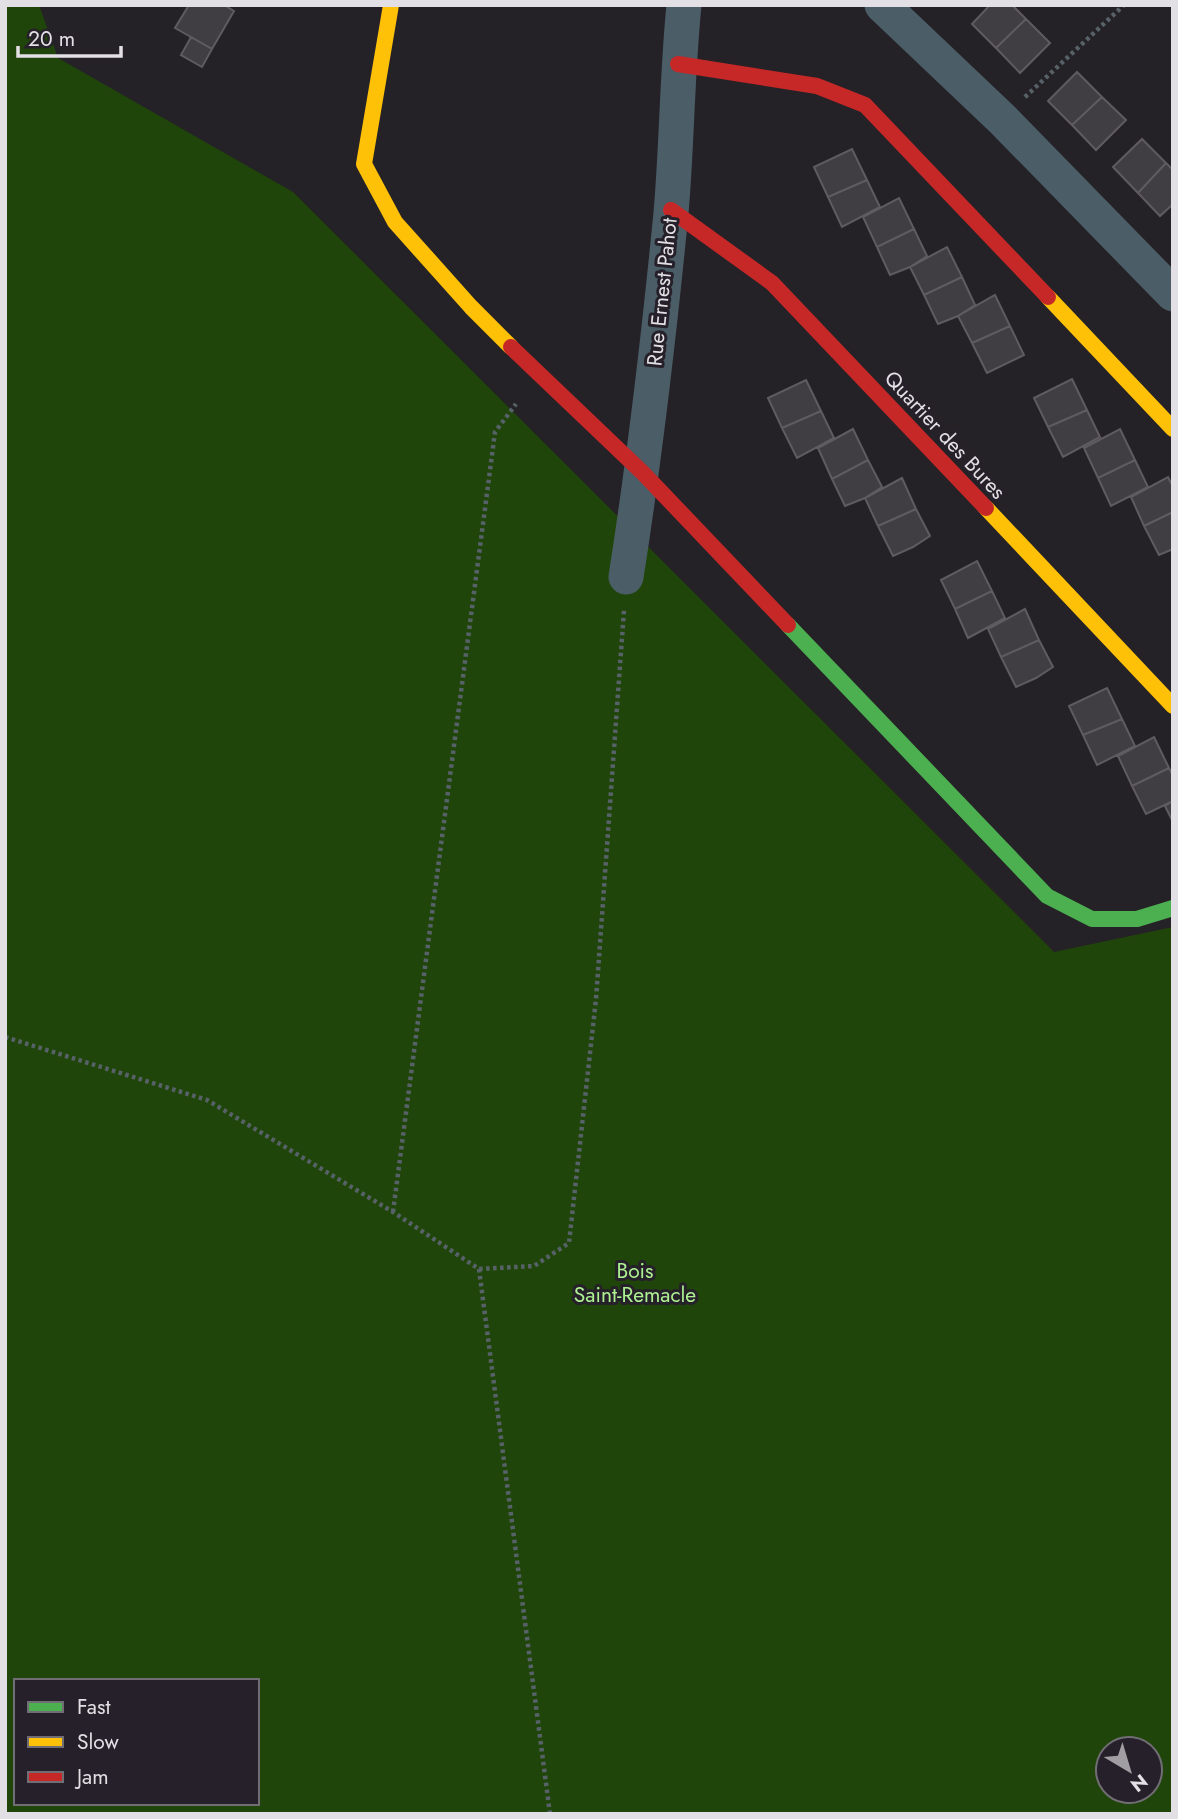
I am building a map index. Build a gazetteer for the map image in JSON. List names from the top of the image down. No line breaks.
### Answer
{"streets":{"street":["Rue Ernest Pahot","Quartier des Bures"]},"crossings":[["Rue Ernest Pahot","Quartier des Bures"]],"parks":["Bois Saint-Remacle"],"legend":["Fast","Slow","Jam"],"scale_bar":"20 m","north":"bottom right"}
